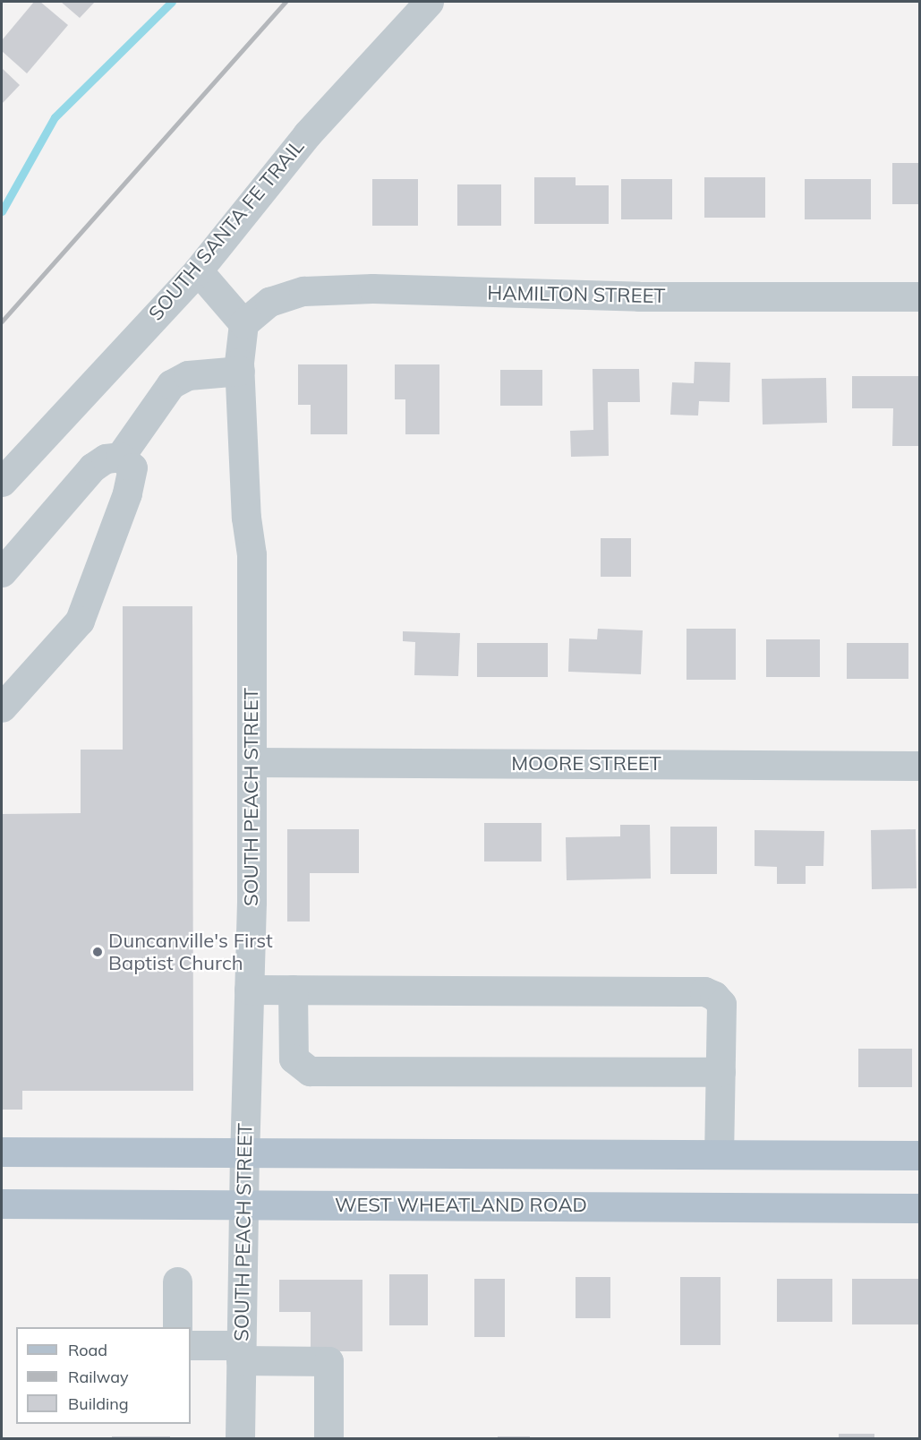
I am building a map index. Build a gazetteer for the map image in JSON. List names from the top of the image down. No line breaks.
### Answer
{"streets":{"main road":["WEST WHEATLAND ROAD"],"street":["SOUTH SANTA FE TRAIL","HAMILTON STREET","MOORE STREET","SOUTH PEACH STREET"]},"crossings":[["HAMILTON STREET","SOUTH PEACH STREET"],["MOORE STREET","SOUTH PEACH STREET"],["SOUTH PEACH STREET","WEST WHEATLAND ROAD"]],"places":["Duncanville's First Baptist Church"],"legend":["Road","Railway","Building"]}
